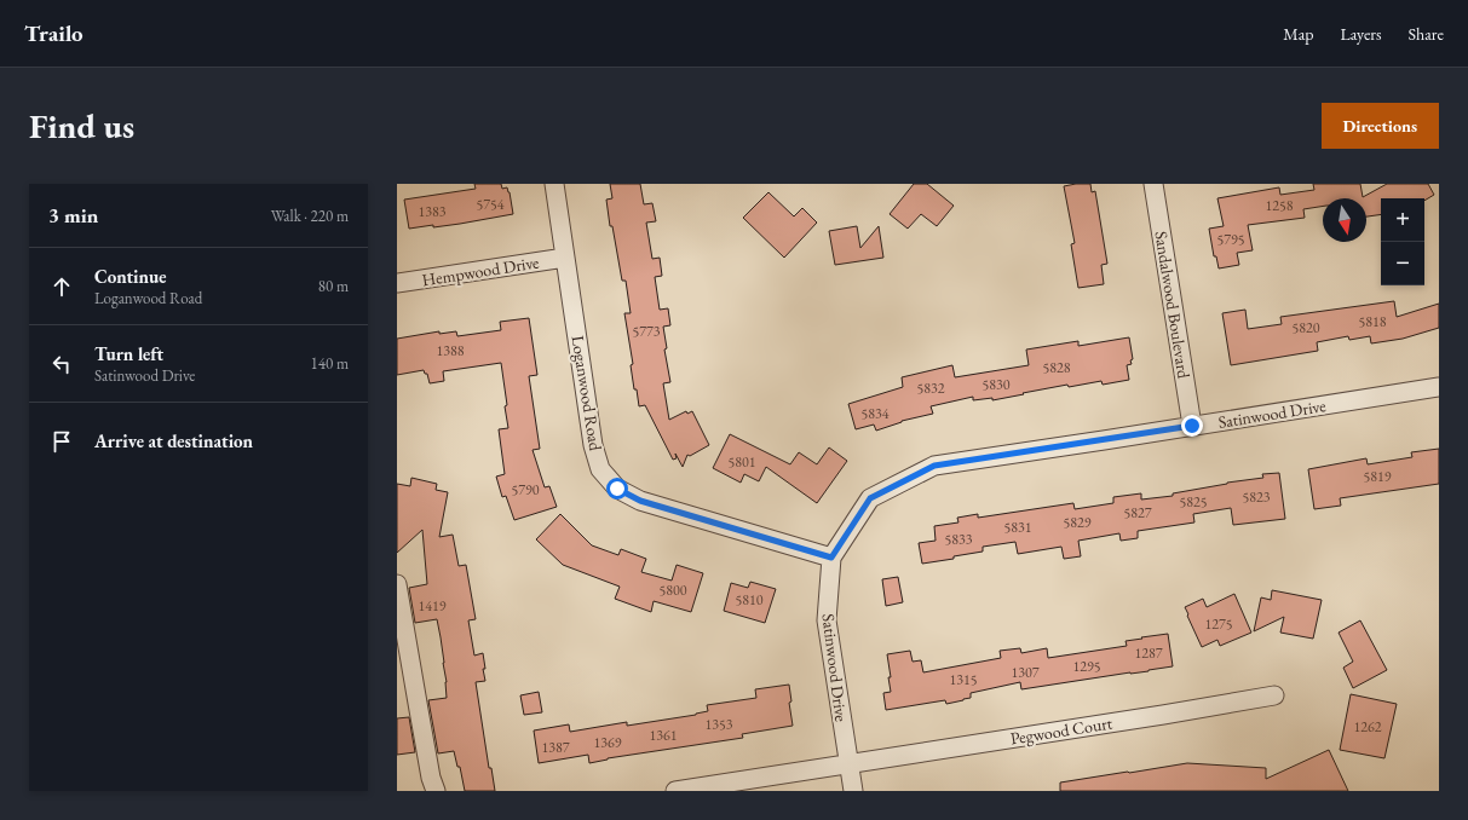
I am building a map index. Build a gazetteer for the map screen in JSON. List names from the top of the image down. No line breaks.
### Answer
{"streets":{"street":["Hempwood Drive","Sandalwood Boulevard","Loganwood Road","Satinwood Drive","Pegwood Court"]},"crossings":[["Hempwood Drive","Loganwood Road"],["Sandalwood Boulevard","Satinwood Drive"],["Loganwood Road","Satinwood Drive"],["Satinwood Drive","Pegwood Court"]],"house_numbers":["5754","1258","1383","5795","5818","5820","5773","1388","5828","5830","5832","5834","5801","5819","5790","5823","5825","5827","5829","5831","5833","5800","5810","1419","1275","1287","1295","1307","1315","1353","1262","1361","1369","1387"],"north":"bottom","page":{"header":"Trailo","nav":["Map","Layers","Share"],"buttons":"Directions","title":"Find us","heading":["3 min","Walk · 220 m"],"map_buttons":["+","−"],"list":[["Continue","Loganwood Road","80 m"],["Turn left","Satinwood Drive","140 m"],"Arrive at destination"]}}
